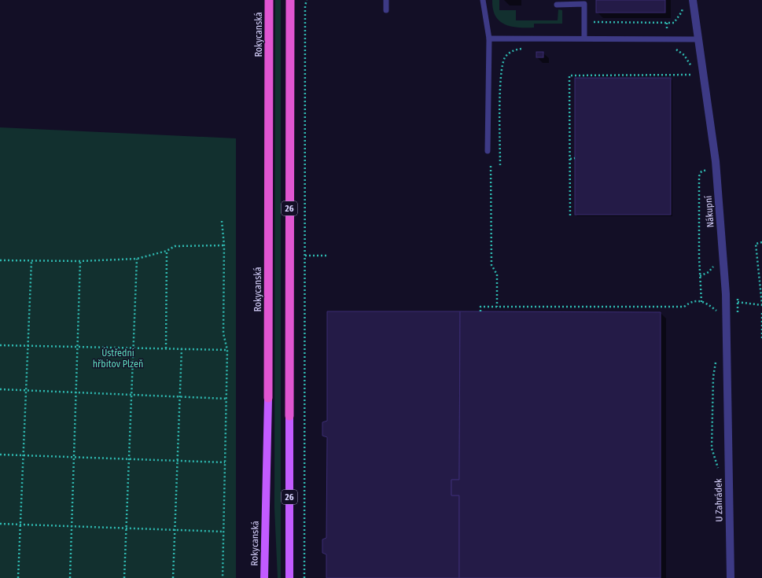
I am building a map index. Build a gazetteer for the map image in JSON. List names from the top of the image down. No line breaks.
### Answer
{"streets":{"highway":["Rokycanská","26"],"street":["Nákupní","U Zahrádek"]},"crossings":[["Nákupní","U Zahrádek"]],"parks":["Ústřední hřbitov Plzeň"]}
